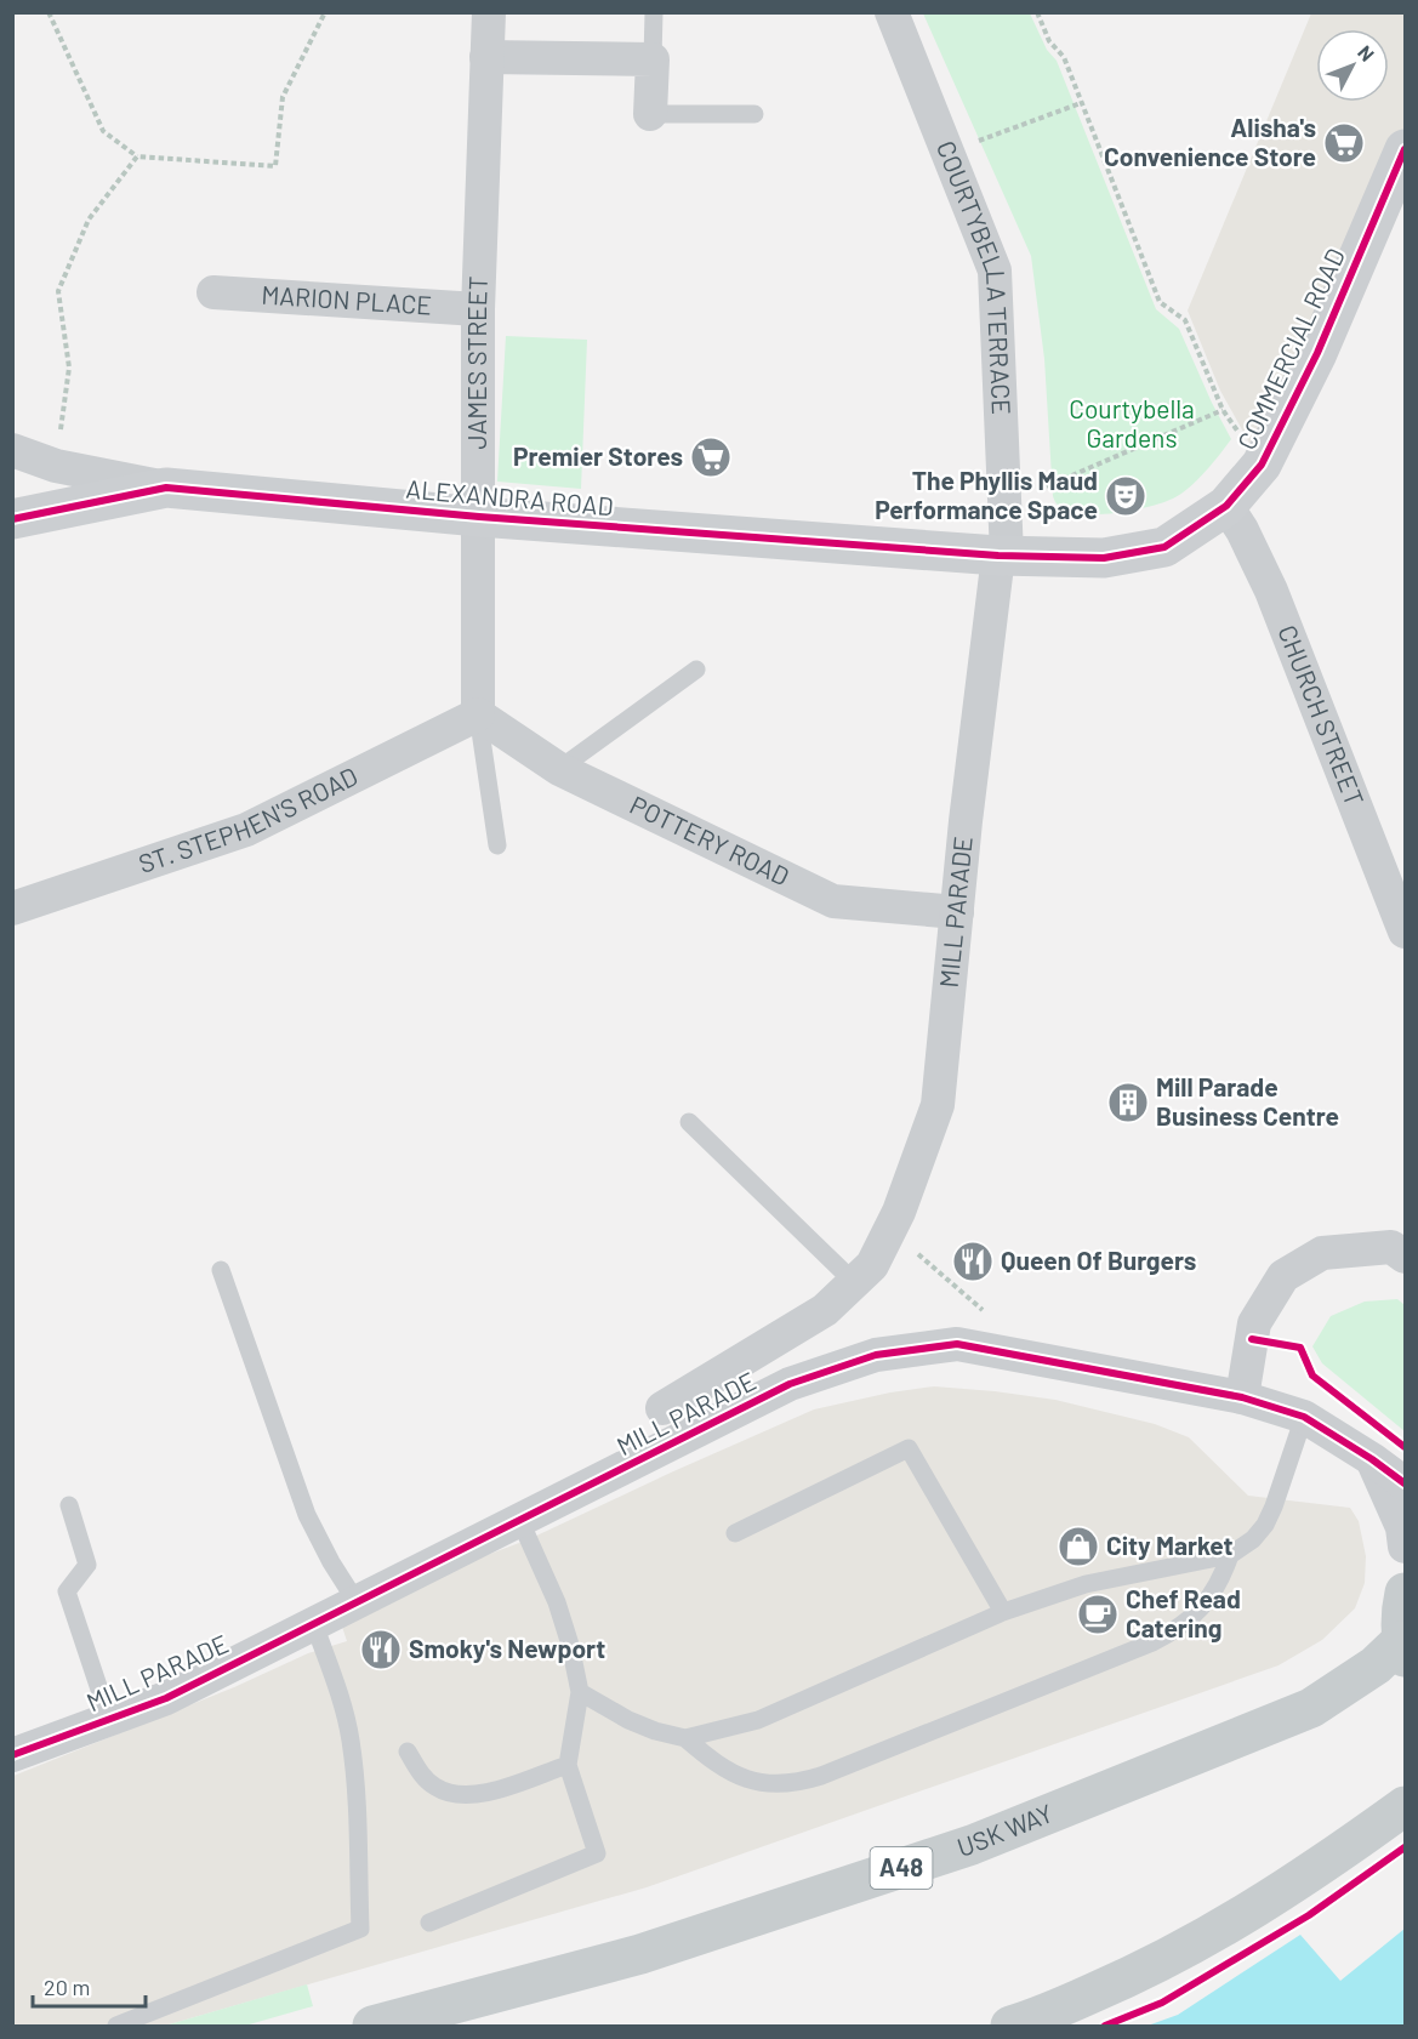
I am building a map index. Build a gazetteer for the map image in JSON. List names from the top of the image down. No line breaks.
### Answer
{"streets":{"main road":["USK WAY","A48"],"street":["COURTYBELLA TERRACE","MARION PLACE","COMMERCIAL ROAD","JAMES STREET","ALEXANDRA ROAD","CHURCH STREET","ST. STEPHEN'S ROAD","POTTERY ROAD","MILL PARADE"]},"crossings":[["COURTYBELLA TERRACE","COMMERCIAL ROAD"],["COURTYBELLA TERRACE","ALEXANDRA ROAD"],["COURTYBELLA TERRACE","MILL PARADE"],["MARION PLACE","JAMES STREET"],["COMMERCIAL ROAD","ALEXANDRA ROAD"],["COMMERCIAL ROAD","CHURCH STREET"],["COMMERCIAL ROAD","MILL PARADE"],["JAMES STREET","ALEXANDRA ROAD"],["JAMES STREET","ST. STEPHEN'S ROAD"],["JAMES STREET","POTTERY ROAD"],["ALEXANDRA ROAD","MILL PARADE"],["ST. STEPHEN'S ROAD","POTTERY ROAD"],["POTTERY ROAD","MILL PARADE"],["USK WAY","A48"]],"parks":["Courtybella Gardens"],"places":{"supermarket":["Alisha's Convenience Store","Premier Stores"],"theatre":["The Phyllis Maud Performance Space"],"building":["Mill Parade Business Centre"],"restaurant":["Queen Of Burgers","Smoky's Newport"],"shop":["City Market"],"cafe":["Chef Read Catering"]},"scale_bar":"20 m","north":"top right"}
